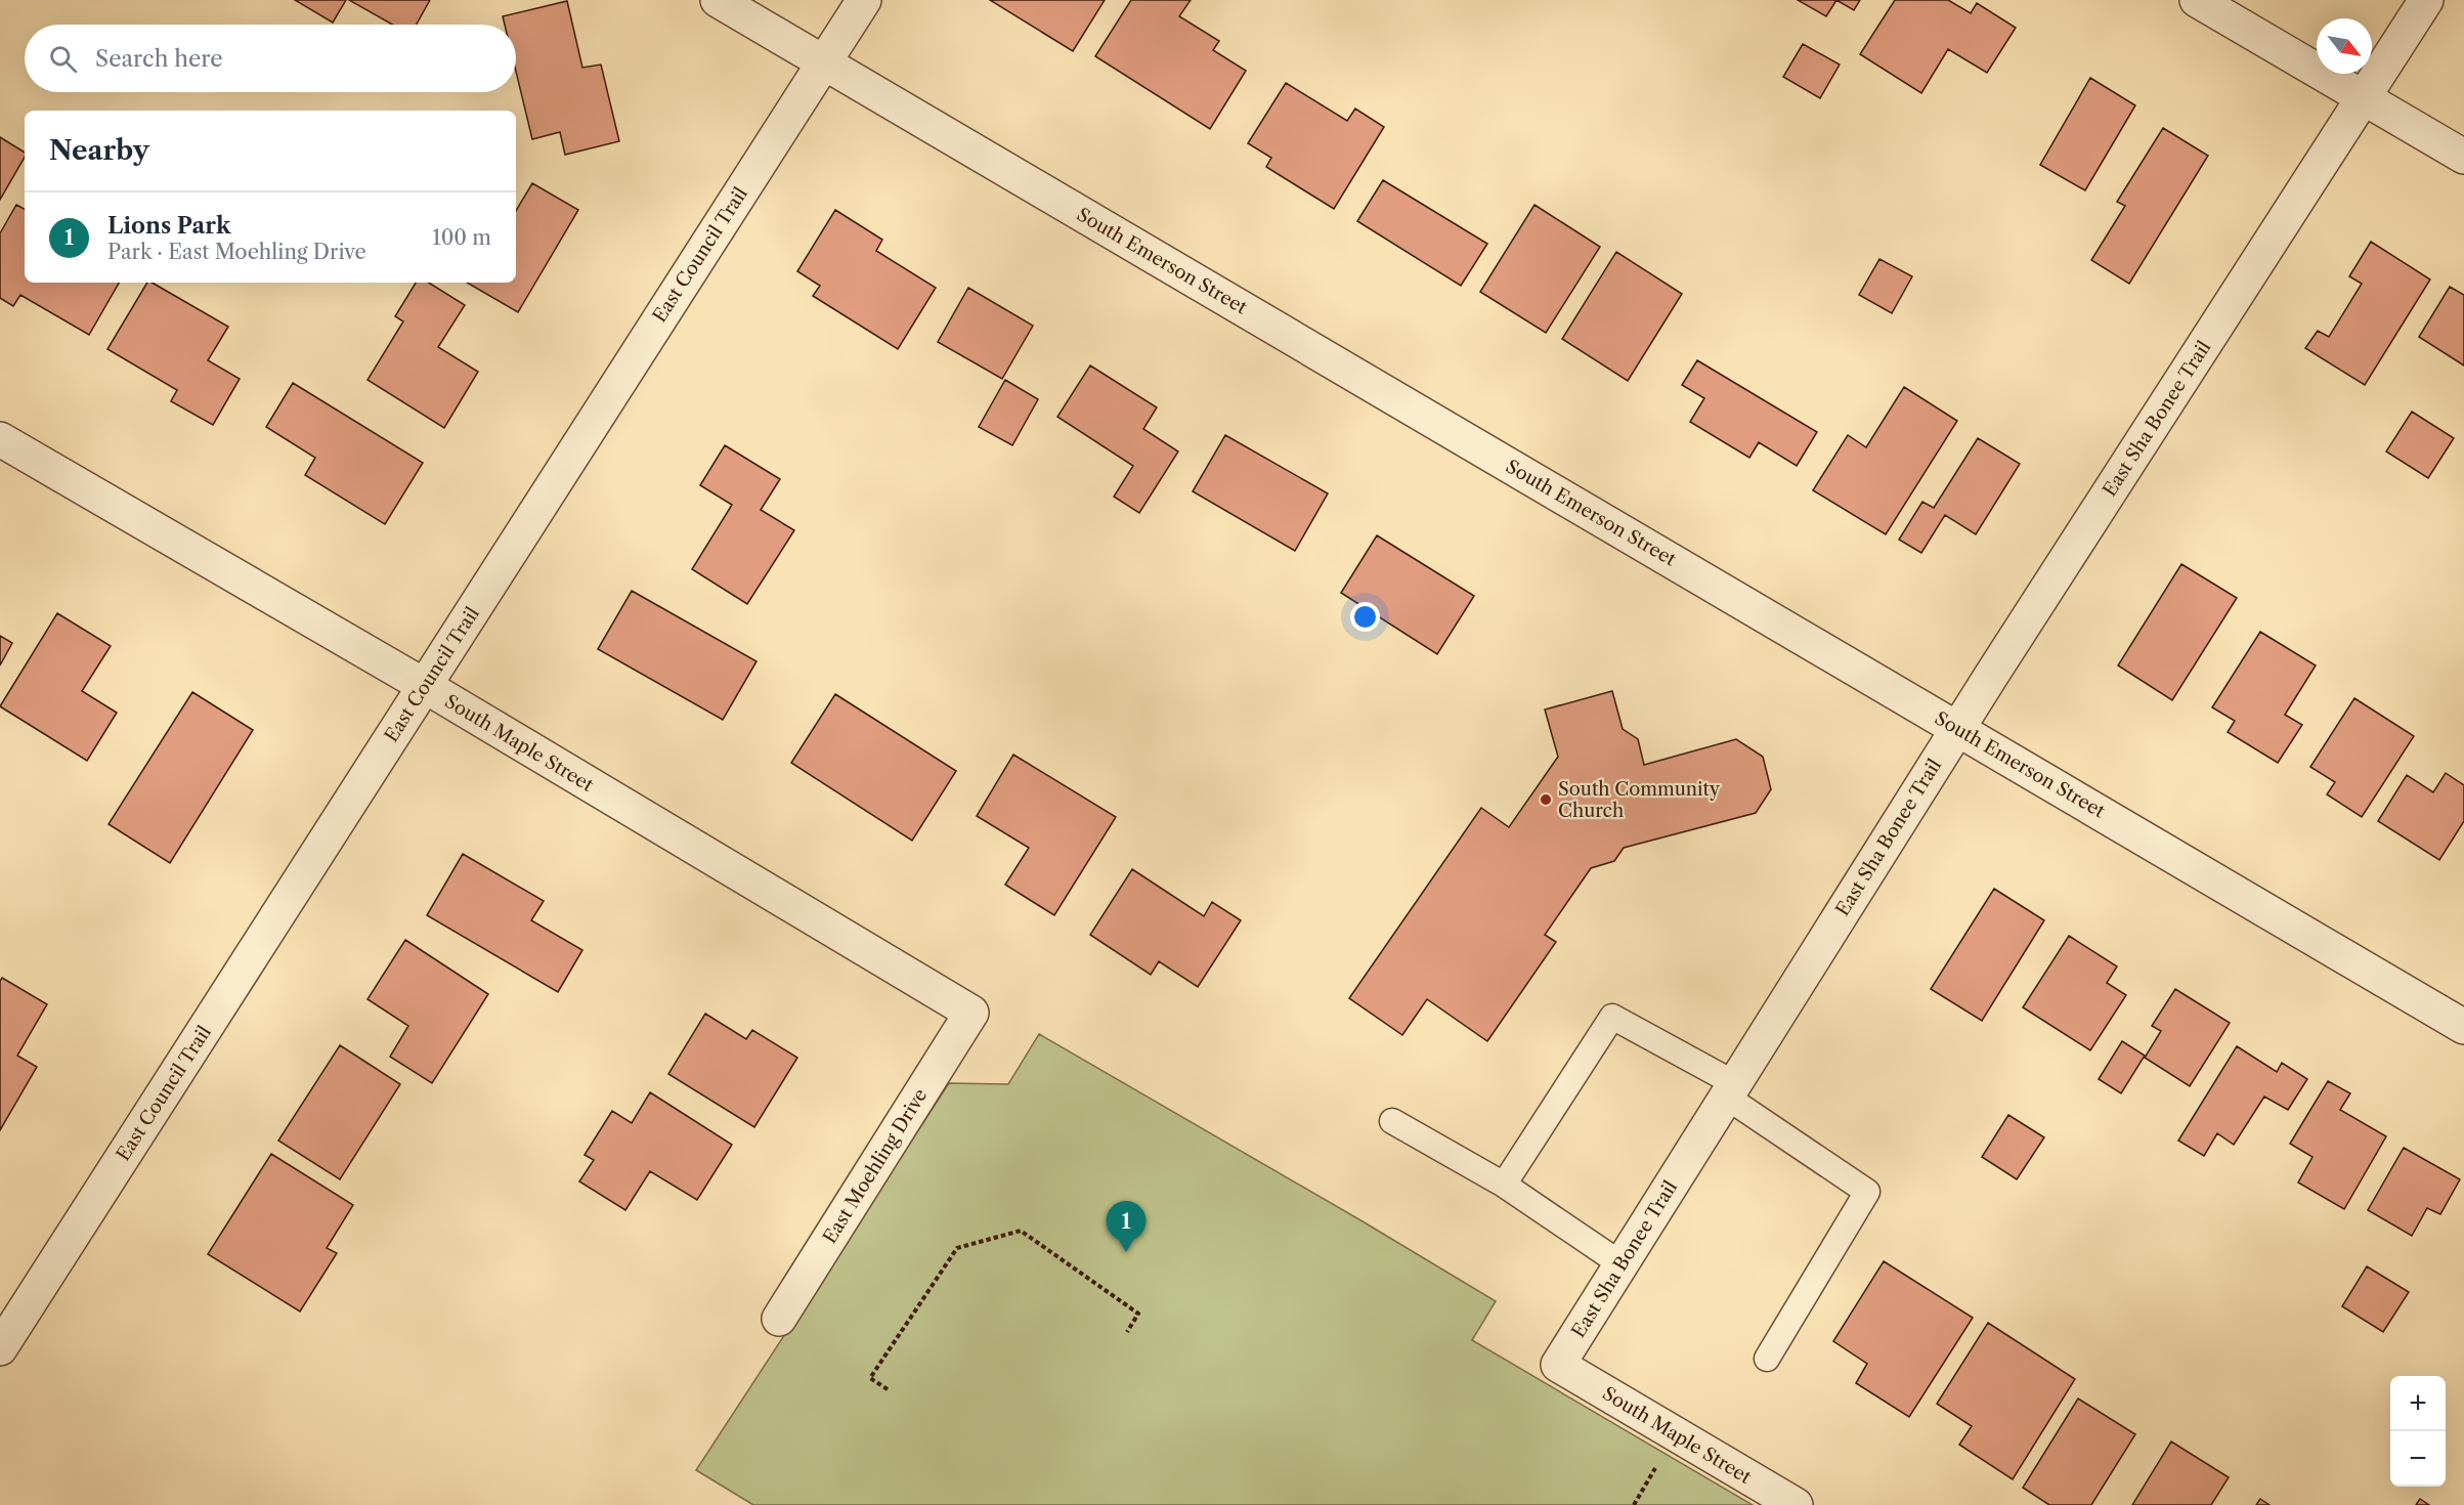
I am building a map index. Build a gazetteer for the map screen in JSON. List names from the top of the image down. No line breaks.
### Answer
{"streets":{"street":["East Council Trail","South Emerson Street","East Sha Bonee Trail","South Maple Street","East Moehling Drive"]},"crossings":[["East Council Trail","South Emerson Street"],["East Council Trail","South Maple Street"],["South Emerson Street","East Sha Bonee Trail"],["East Sha Bonee Trail","South Maple Street"],["South Maple Street","East Moehling Drive"]],"places":["South Community Church"],"north":"bottom right","page":{"search":"Search here","heading":"Nearby","list":[{"mark":"1","name":"Lions Park","note":"Park · East Moehling Drive","value":"100 m"}],"pins":"1","map_buttons":["+","−"]}}
